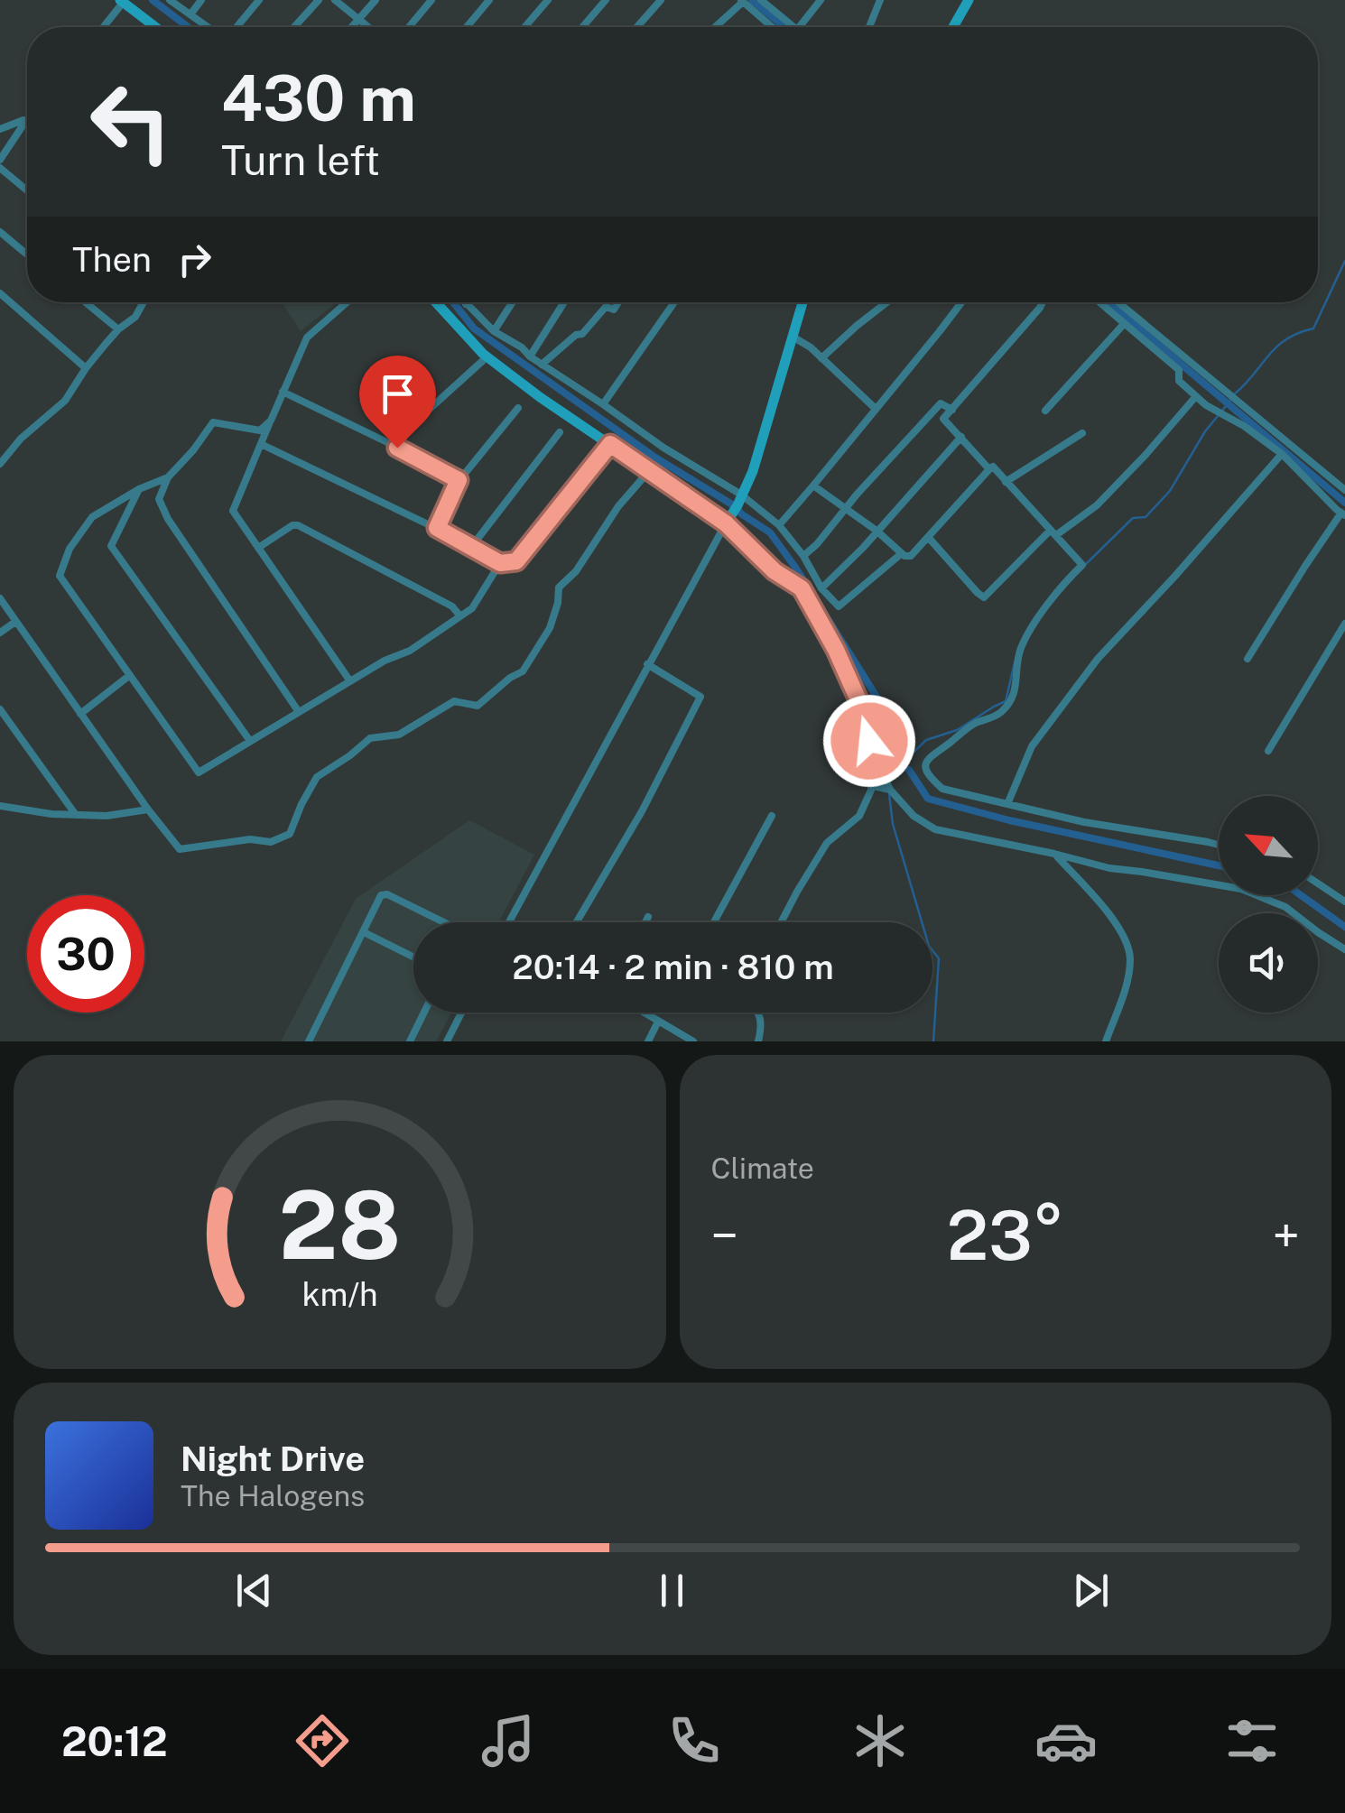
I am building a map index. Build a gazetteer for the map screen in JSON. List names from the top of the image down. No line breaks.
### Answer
{"north":"top left","page":{"turn":["430 m","Turn left"],"then":"Then","limit":"30","trip":"20:14 · 2 min · 810 m","tile":"Climate","heat":["−","23°","+"],"song":["Night Drive","The Halogens"],"tabs":"20:12","gauge":["28","km/h"]}}
